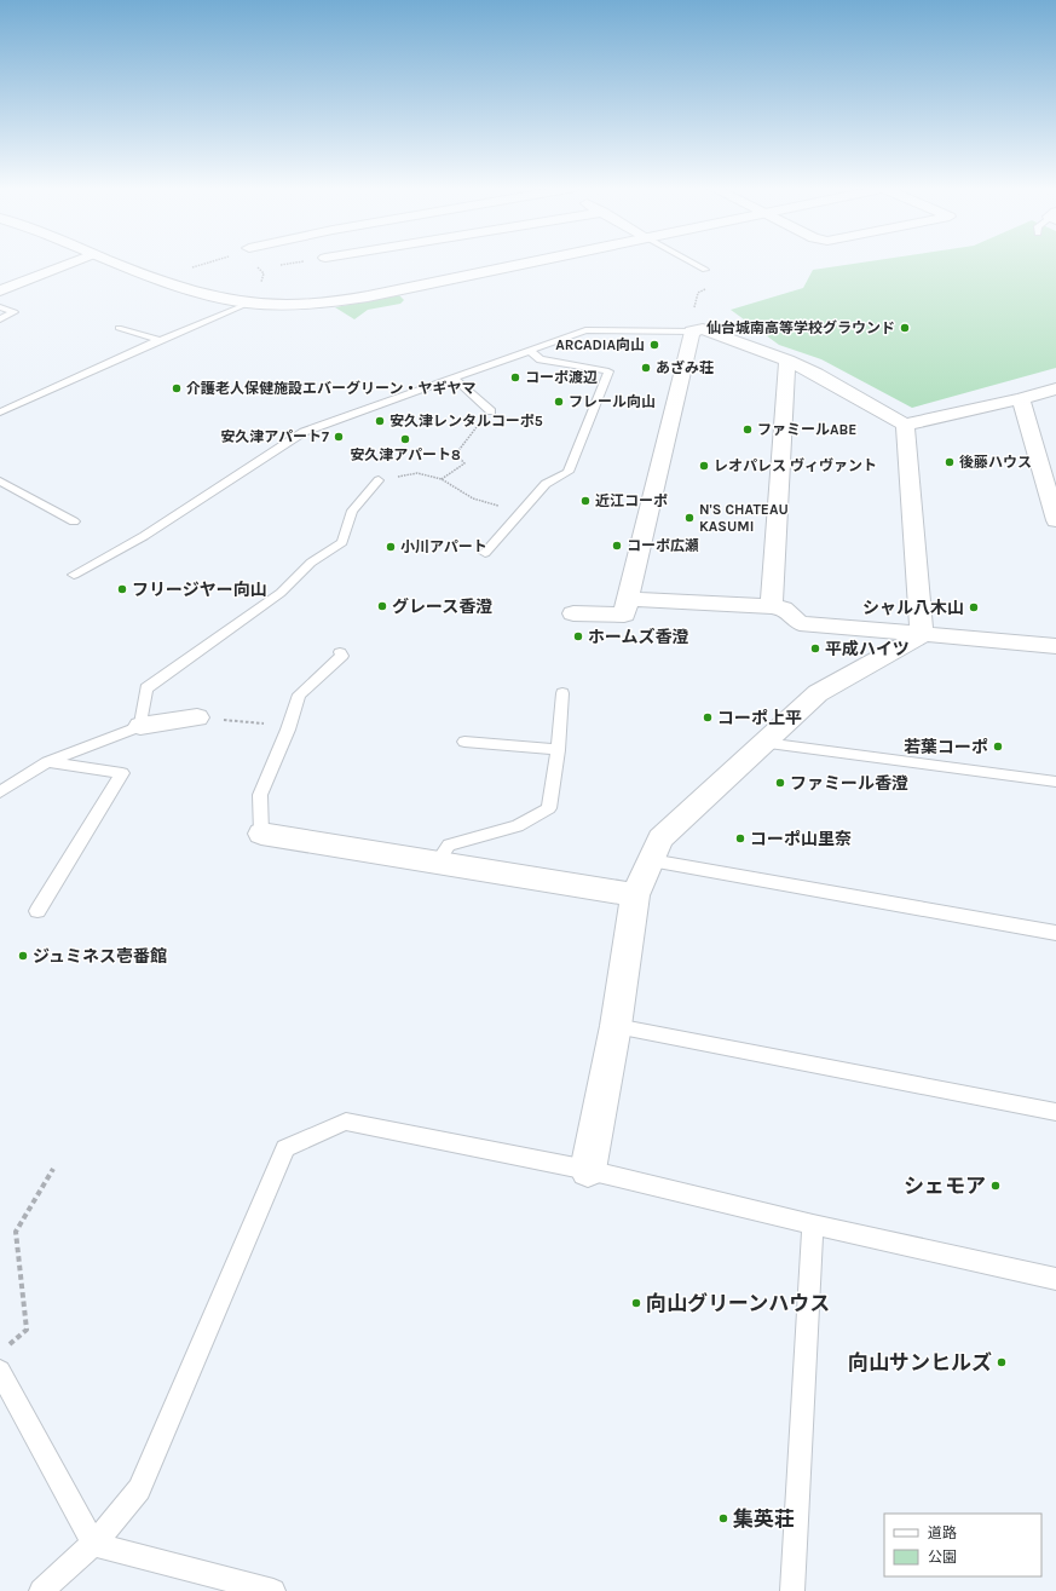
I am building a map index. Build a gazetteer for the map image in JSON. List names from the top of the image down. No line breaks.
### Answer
{"places":["仙台城南高等学校グラウンド","ARCADIA向山","あざみ荘","コーポ渡辺","介護老人保健施設エバーグリーン・ヤギヤマ","フレール向山","安久津レンタルコーポ5","ファミールABE","安久津アパート7","安久津アパート8","後藤ハウス","レオパレス ヴィヴァント","近江コーポ","N'S CHATEAU KASUMI","コーポ広瀬","小川アパート","フリージヤー向山","グレース香澄","シャル八木山","ホームズ香澄","平成ハイツ","コーポ上平","若葉コーポ","ファミール香澄","コーポ山里奈","ジュミネス壱番館","シェモア","向山グリーンハウス","向山サンヒルズ","集英荘"],"legend":["道路","公園"]}
